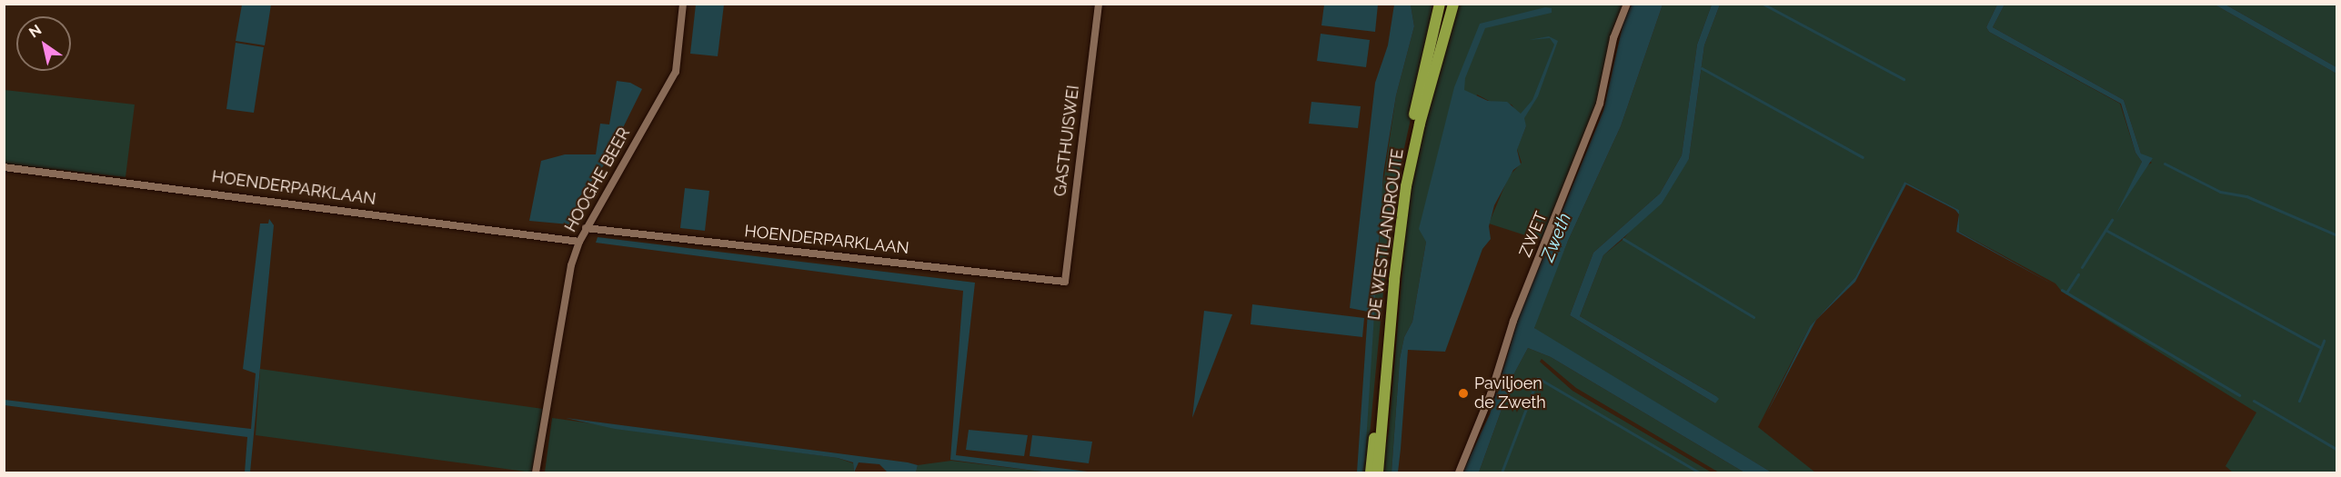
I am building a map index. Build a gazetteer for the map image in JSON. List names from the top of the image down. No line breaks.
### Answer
{"streets":{"main road":["DE WESTLANDROUTE"],"street":["GASTHUISWEI","HOOGHE BEER","HOENDERPARKLAAN","ZWET"]},"crossings":[["GASTHUISWEI","HOENDERPARKLAAN"],["HOOGHE BEER","HOENDERPARKLAAN"]],"water":["Zweth"],"places":["Paviljoen de Zweth"],"north":"top left"}
